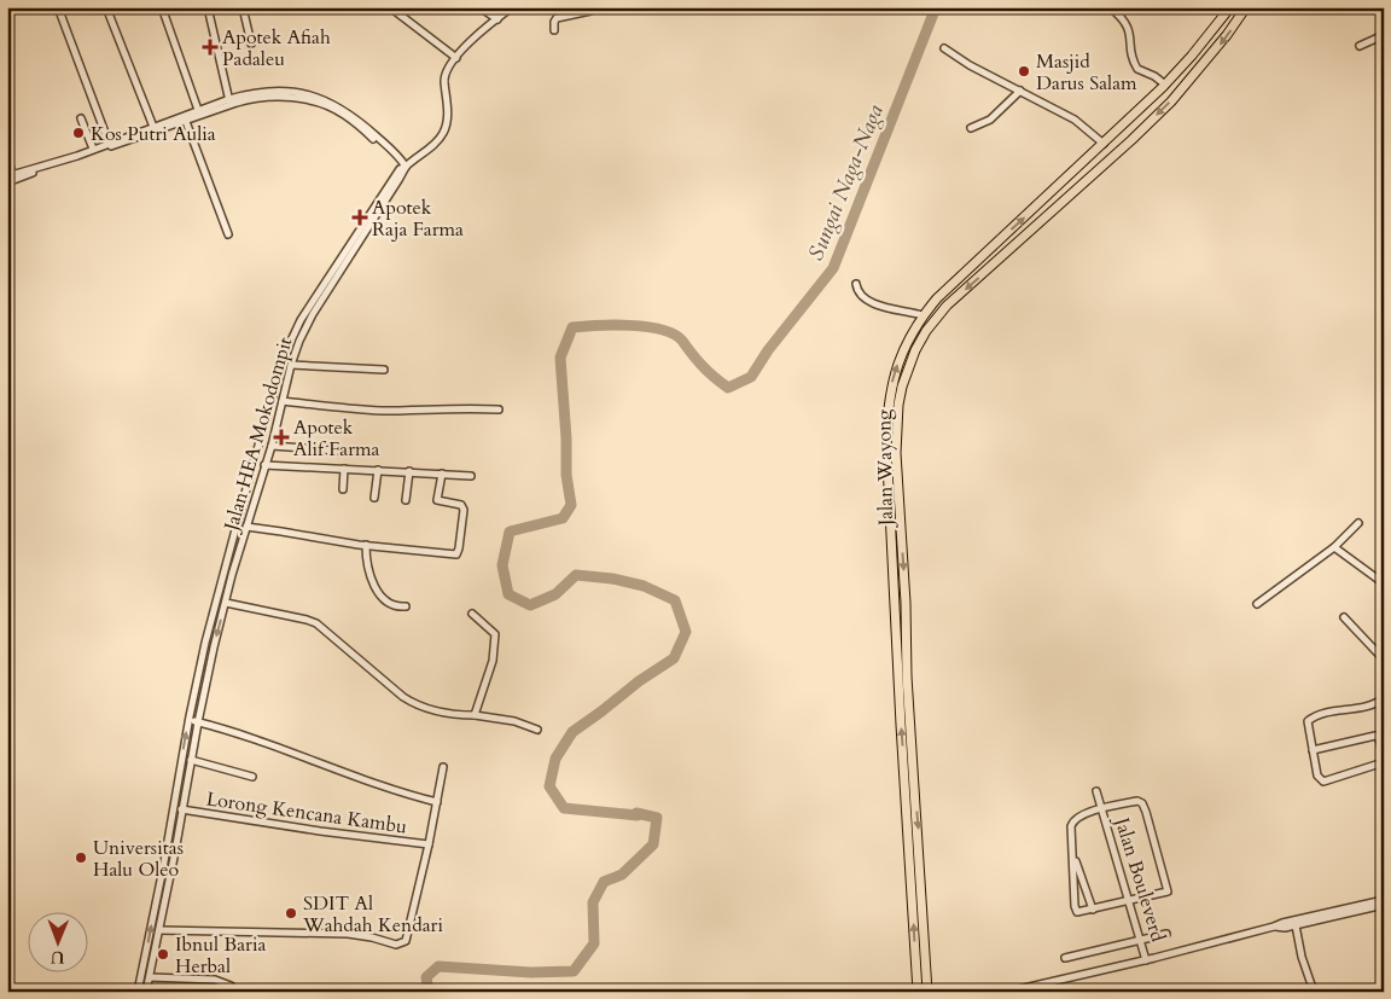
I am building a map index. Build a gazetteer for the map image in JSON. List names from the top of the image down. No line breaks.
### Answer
{"streets":{"main road":["Jalan Wayong"],"street":["Jalan HEA Mokodompit","Lorong Kencana Kambu","Jalan Bouleverd"]},"crossings":[["Jalan HEA Mokodompit","Lorong Kencana Kambu"]],"water":["Sungai Naga-Naga"],"places":{"health":["Apotek Afiah Padaleu","Apotek Raja Farma","Apotek Alif Farma"],"other":["Masjid Darus Salam","Kos Putri Aulia","Universitas Halu Oleo","SDIT Al Wahdah Kendari","Ibnul Baria Herbal"]},"north":"bottom"}
